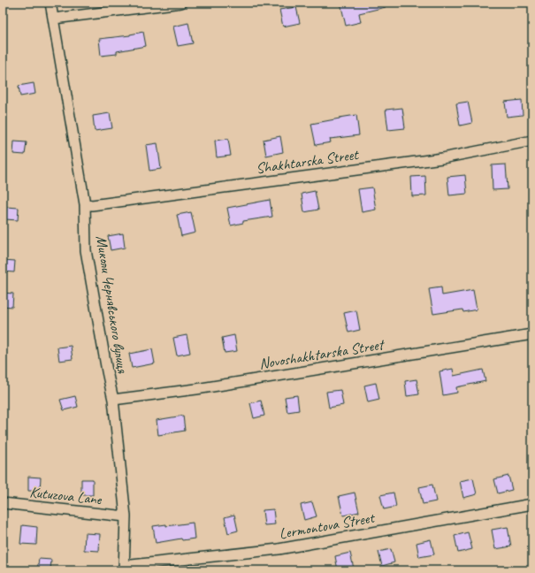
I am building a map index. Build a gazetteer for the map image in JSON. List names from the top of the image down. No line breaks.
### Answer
{"streets":{"street":["Shakhtarska Street","Миколи Чернявського вулиця","Novoshakhtarska Street","Kutuzova Lane","Lermontova Street"]},"crossings":[["Shakhtarska Street","Миколи Чернявського вулиця"],["Миколи Чернявського вулиця","Novoshakhtarska Street"],["Миколи Чернявського вулиця","Kutuzova Lane"],["Миколи Чернявського вулиця","Lermontova Street"]]}
